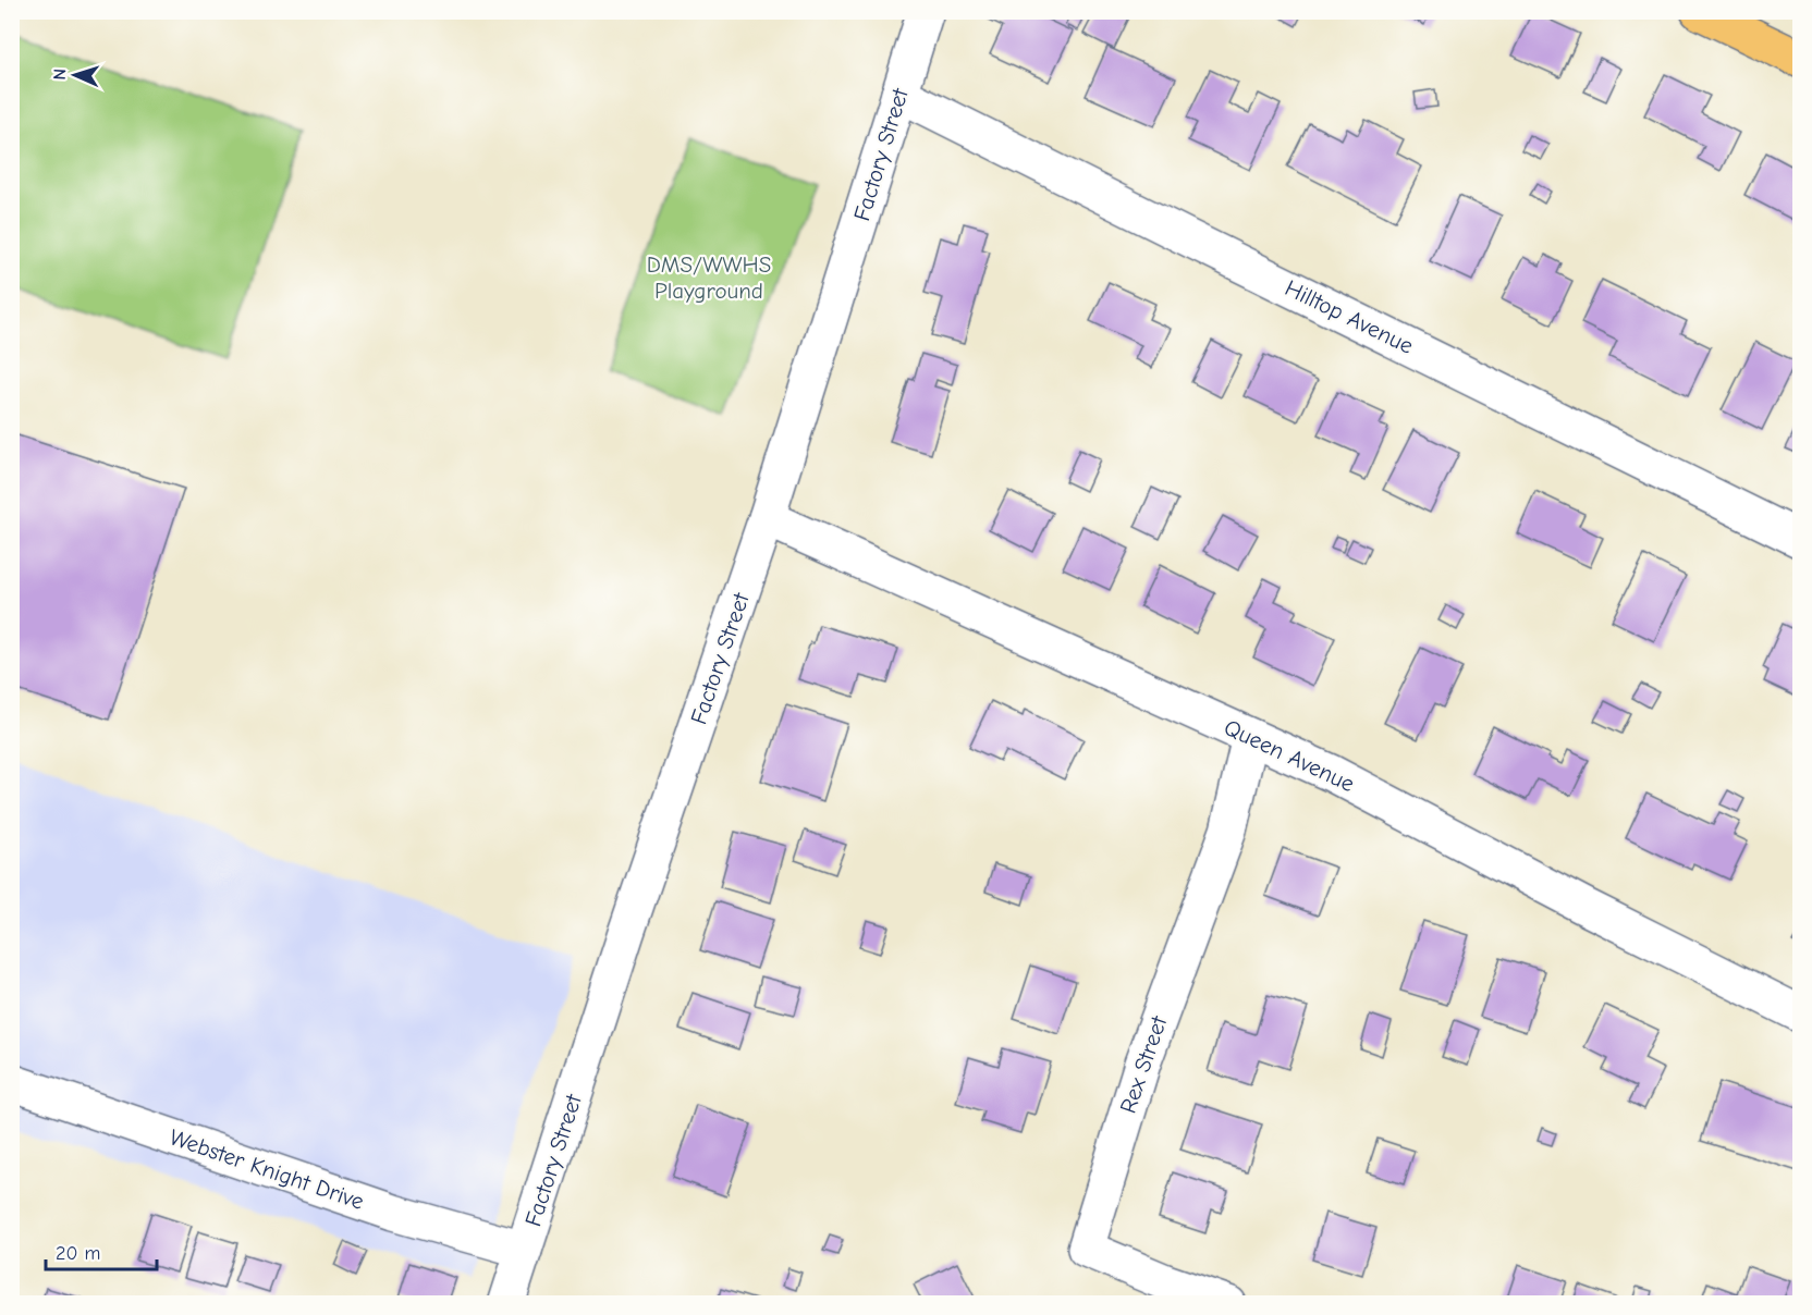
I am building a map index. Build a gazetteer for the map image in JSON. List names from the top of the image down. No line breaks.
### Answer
{"streets":{"street":["Factory Street","Hilltop Avenue","Queen Avenue","Rex Street","Webster Knight Drive"]},"crossings":[["Factory Street","Hilltop Avenue"],["Factory Street","Queen Avenue"],["Factory Street","Webster Knight Drive"],["Queen Avenue","Rex Street"]],"parks":["DMS/WWHS Playground"],"scale_bar":"20 m","north":"left"}
